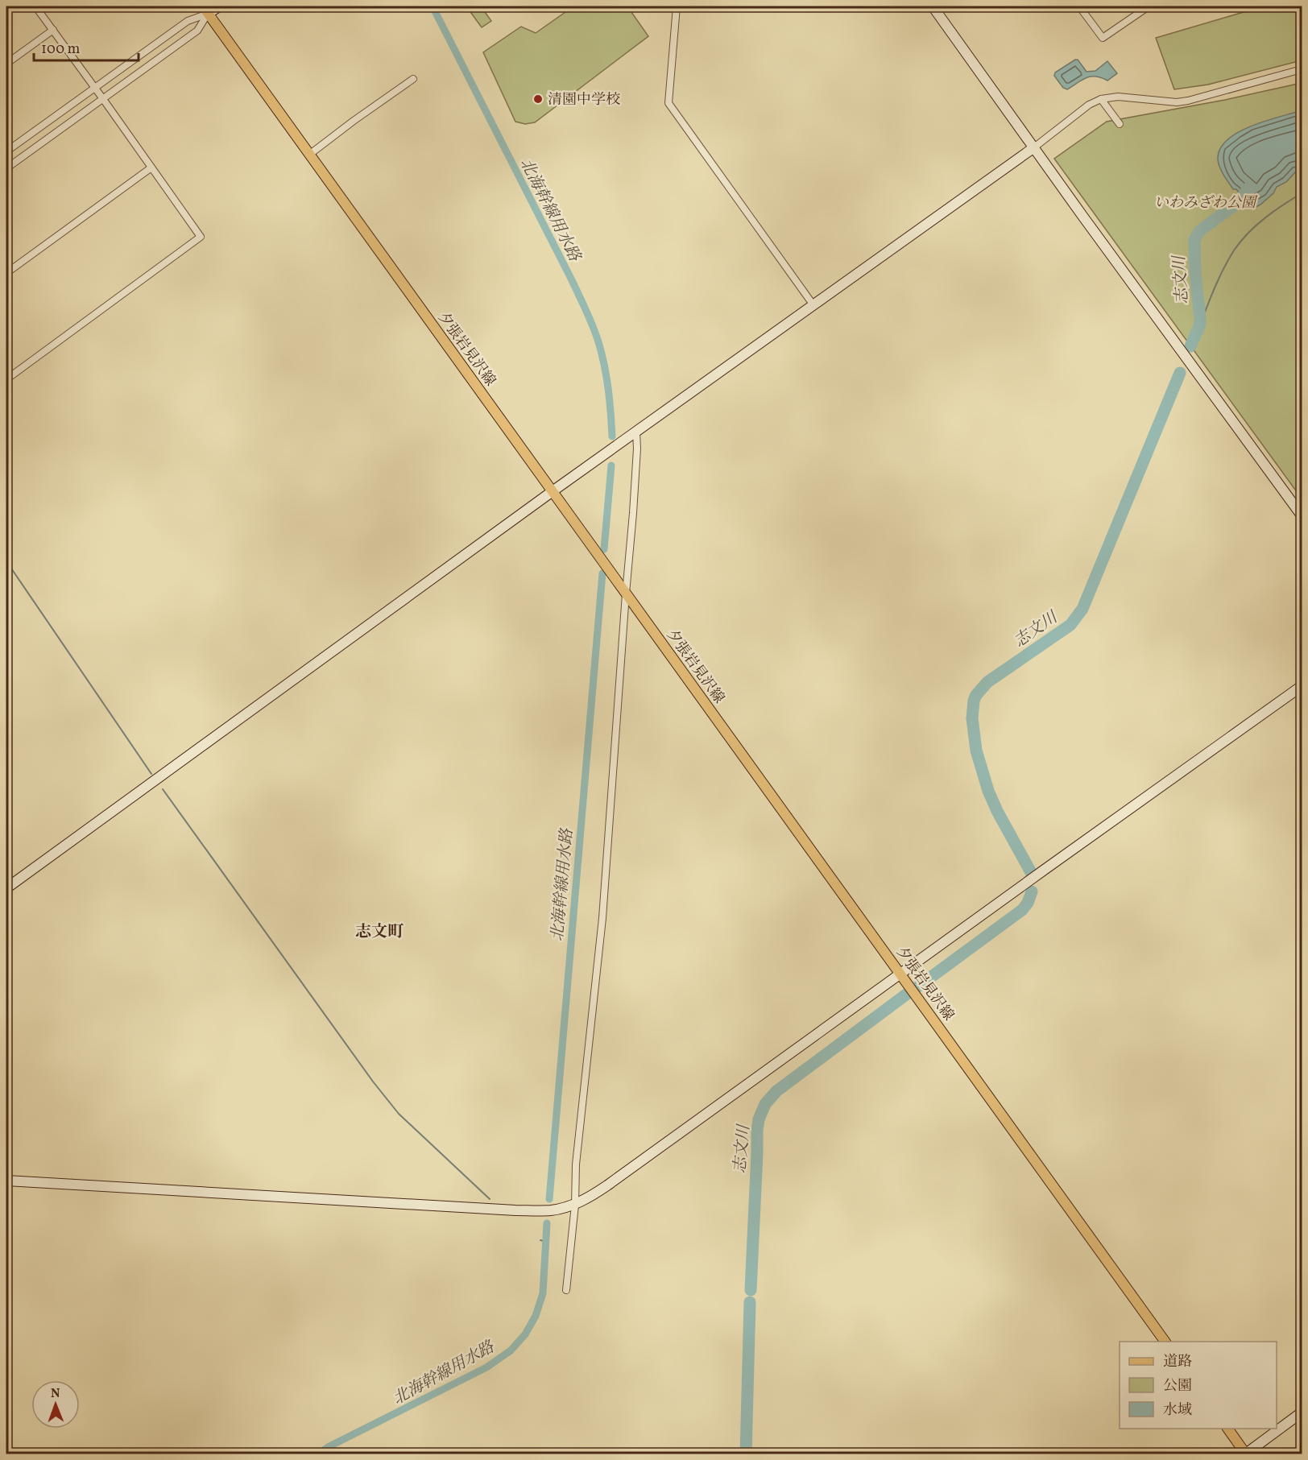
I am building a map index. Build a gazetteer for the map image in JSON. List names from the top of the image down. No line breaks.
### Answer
{"streets":{"main road":["夕張岩見沢線"]},"districts":["志文町"],"water":["北海幹線用水路","志文川"],"parks":["いわみざわ公園"],"places":["清園中学校"],"legend":["道路","公園","水域"],"scale_bar":"100 m","north":"top"}
